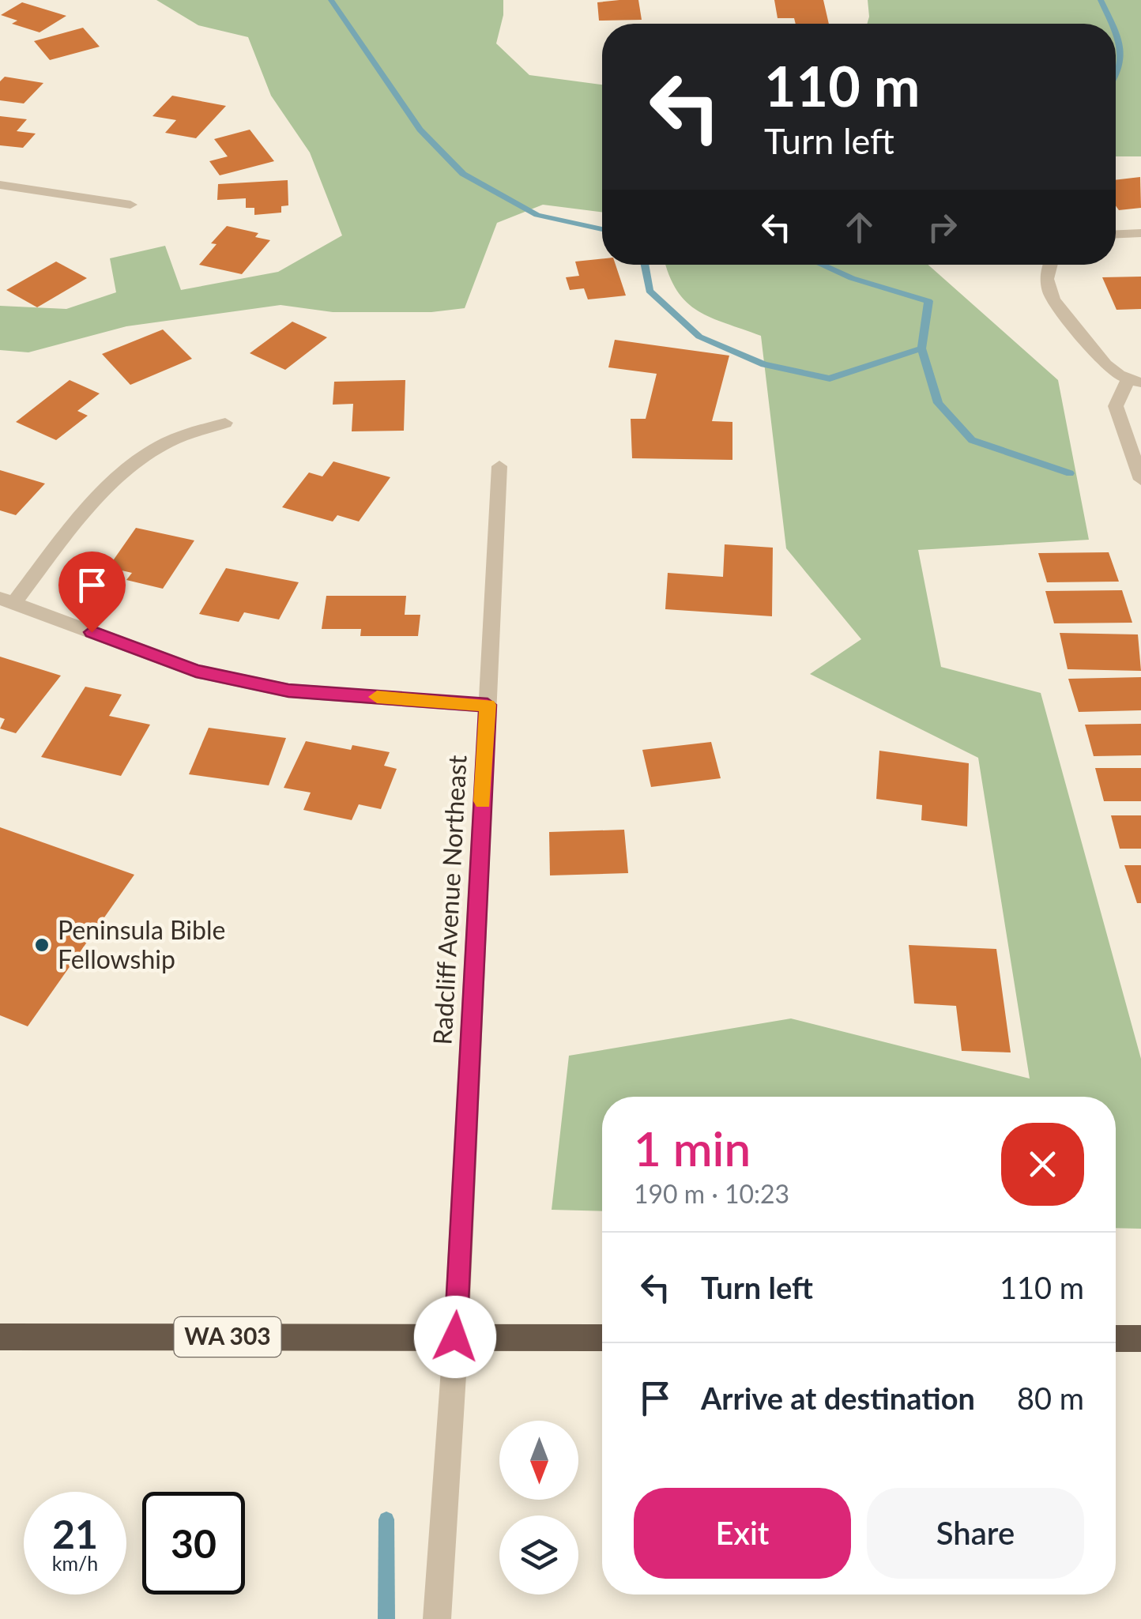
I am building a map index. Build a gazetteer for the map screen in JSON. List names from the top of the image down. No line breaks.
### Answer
{"streets":{"highway":["WA 303"],"street":["Radcliff Avenue Northeast"]},"crossings":[["Radcliff Avenue Northeast","WA 303"]],"places":["Peninsula Bible Fellowship"],"north":"bottom","page":{"turn":["110 m","Turn left"],"heading":["1 min","190 m · 10:23"],"list":[{"name":"Turn left","value":"110 m"},{"name":"Arrive at destination","value":"80 m"}],"buttons":["Exit","Share"],"speed":"21 km/h","limit":"30"}}
